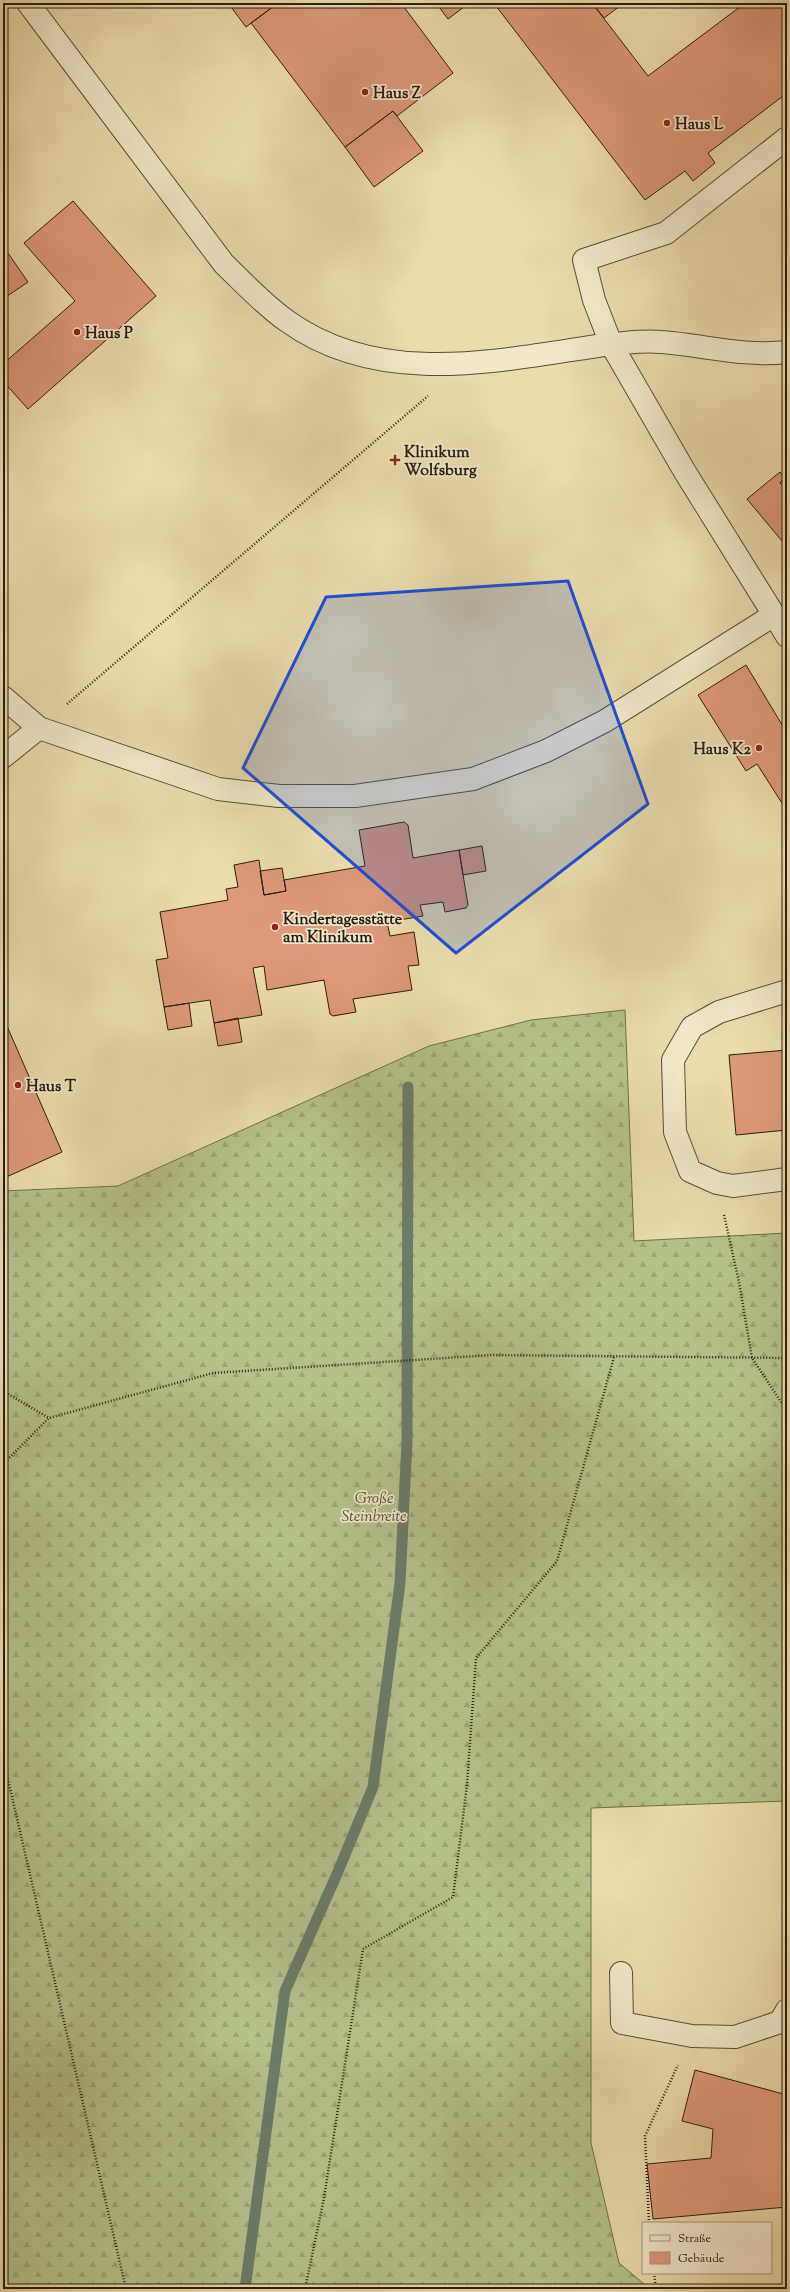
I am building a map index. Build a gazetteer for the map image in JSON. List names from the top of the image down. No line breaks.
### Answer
{"parks":["Große Steinbreite"],"places":{"other":["Haus Z","Haus L","Haus P","Haus K2","Kindertagesstätte am Klinikum","Haus T"],"health":["Klinikum Wolfsburg"]},"legend":["Straße","Gebäude"]}
